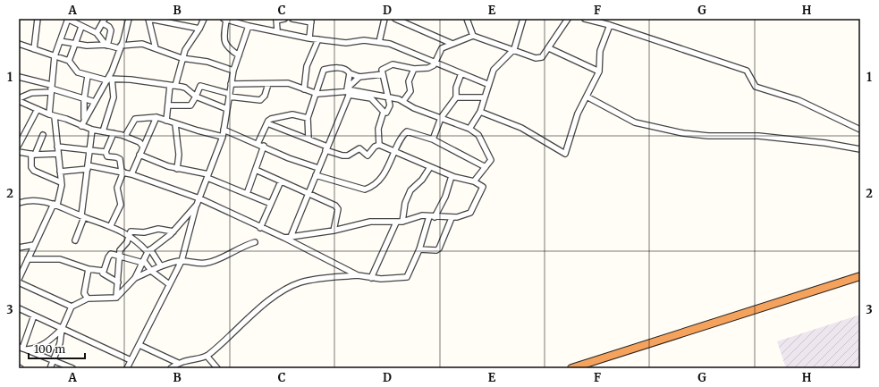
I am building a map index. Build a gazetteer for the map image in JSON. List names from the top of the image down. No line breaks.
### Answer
{"scale_bar":"100 m","grid":{"columns":["A","B","C","D","E","F","G","H"],"rows":["1","2","3"]}}
